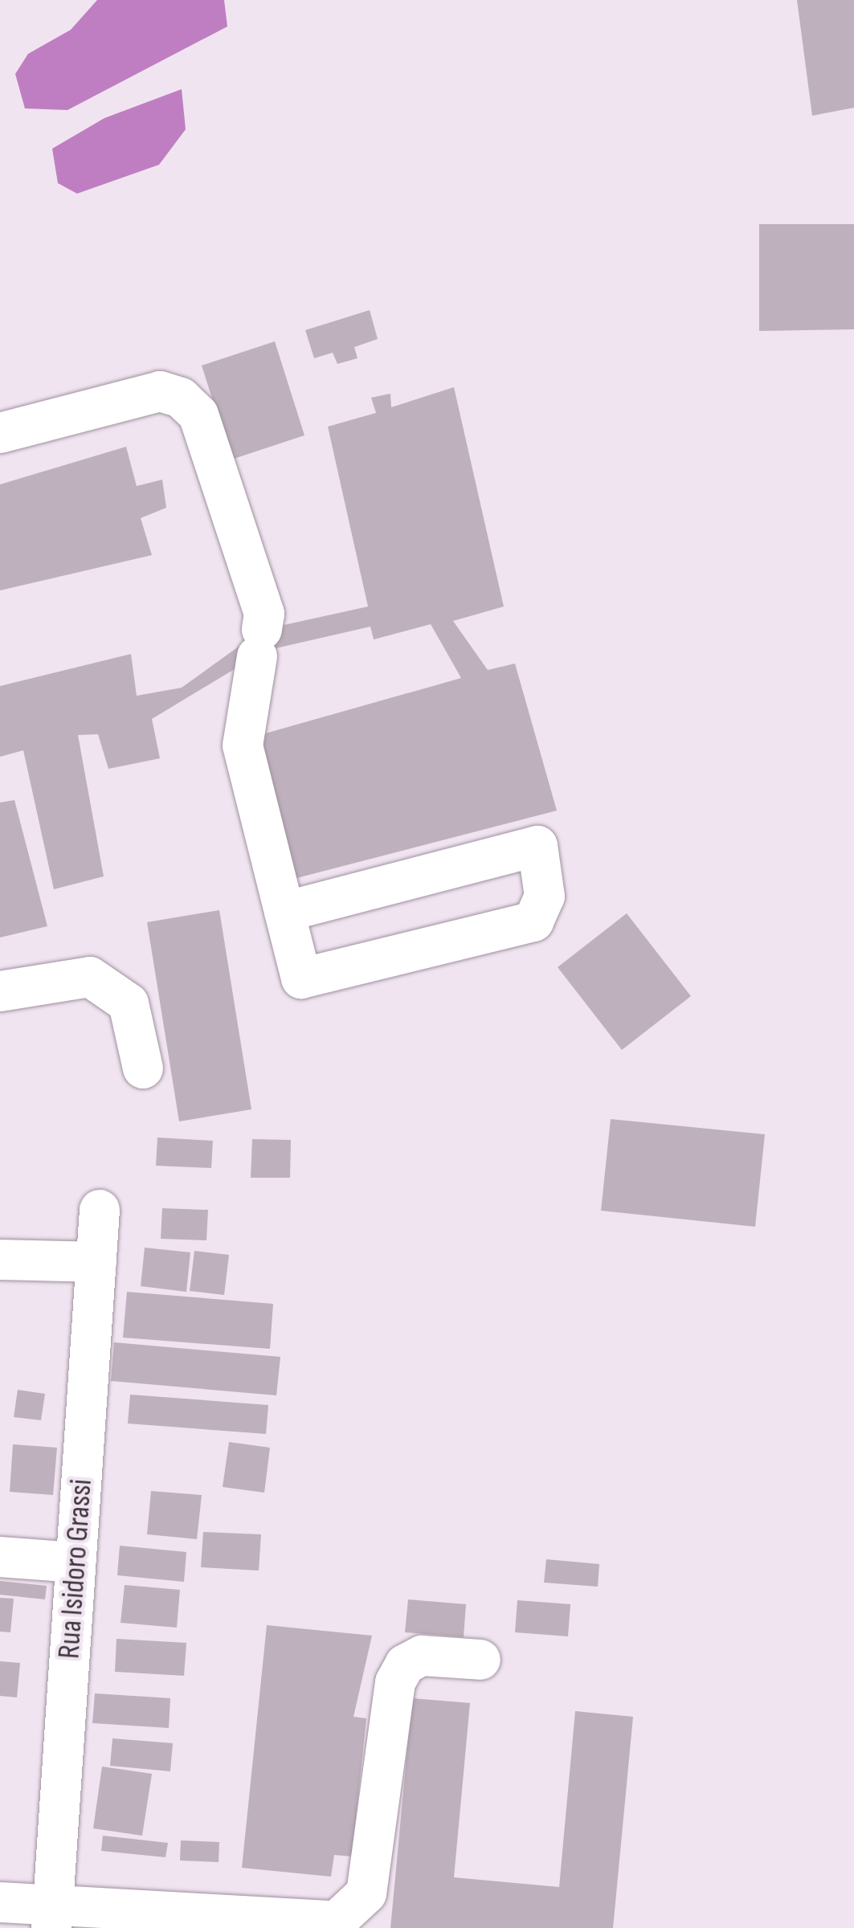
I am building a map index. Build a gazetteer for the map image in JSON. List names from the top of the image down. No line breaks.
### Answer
{"streets":{"street":["Rua Isidoro Grassi"]}}
